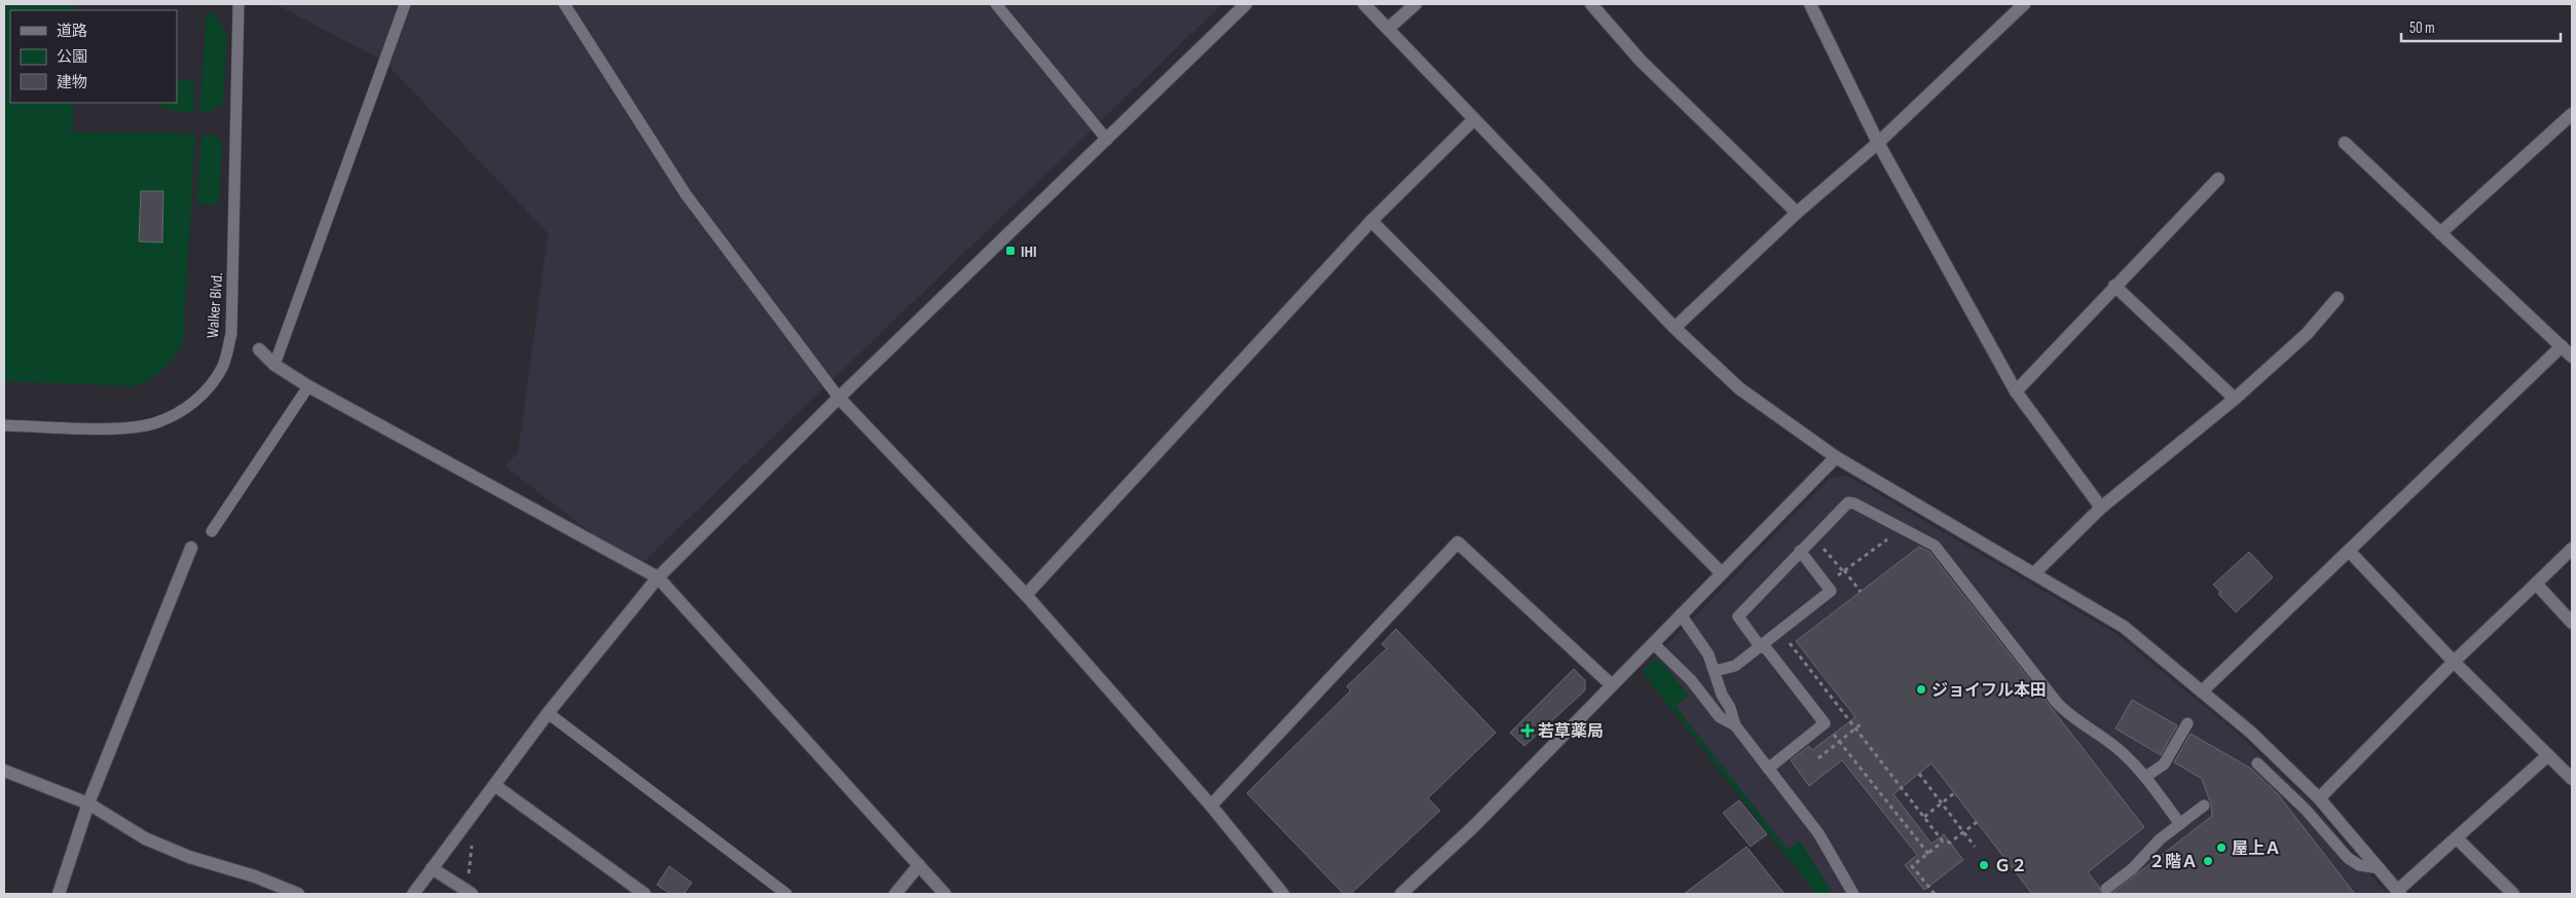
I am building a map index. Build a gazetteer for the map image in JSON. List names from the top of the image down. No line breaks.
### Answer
{"streets":{"lane":["Walker Blvd."]},"places":{"transit":["IHI"],"other":["ジョイフル本田","屋上Ａ","２階Ａ","Ｇ２"],"health":["若草薬局"]},"legend":["道路","公園","建物"],"scale_bar":"50 m"}
